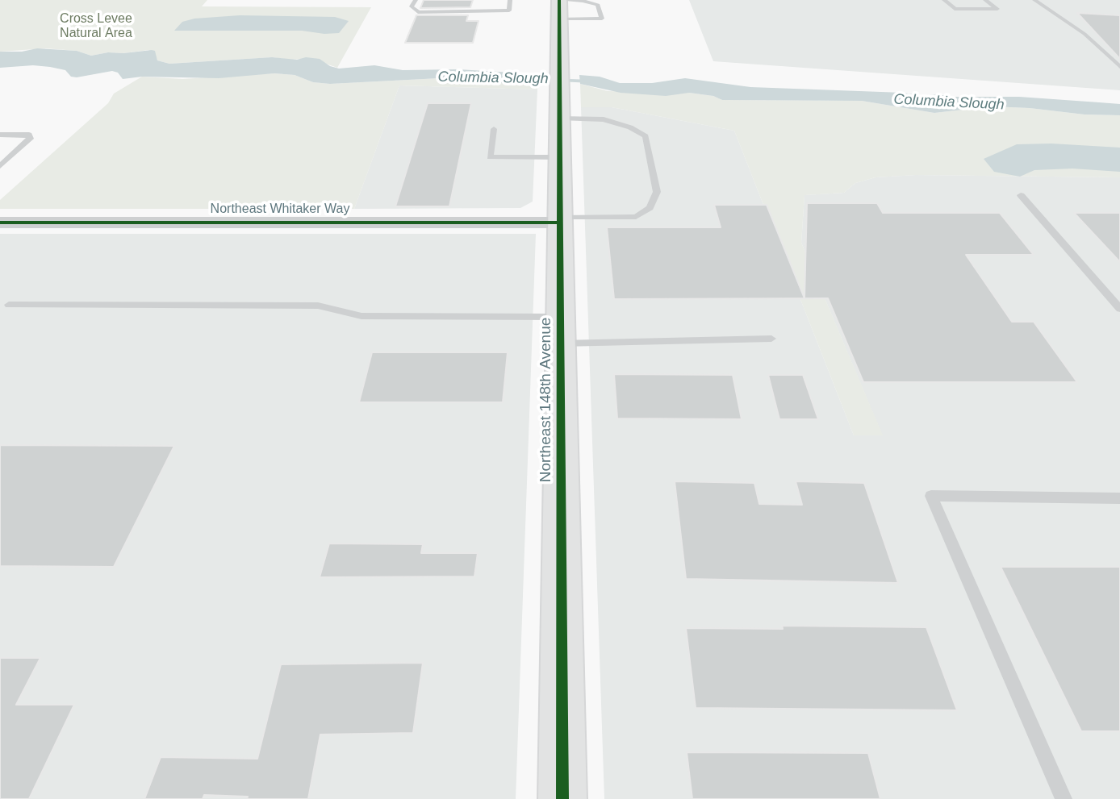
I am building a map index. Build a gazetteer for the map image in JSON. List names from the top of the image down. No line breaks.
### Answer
{"streets":{"street":["Northeast Whitaker Way","Northeast 148th Avenue"]},"crossings":[["Northeast Whitaker Way","Northeast 148th Avenue"]],"water":["Columbia Slough"],"parks":["Cross Levee Natural Area"]}
